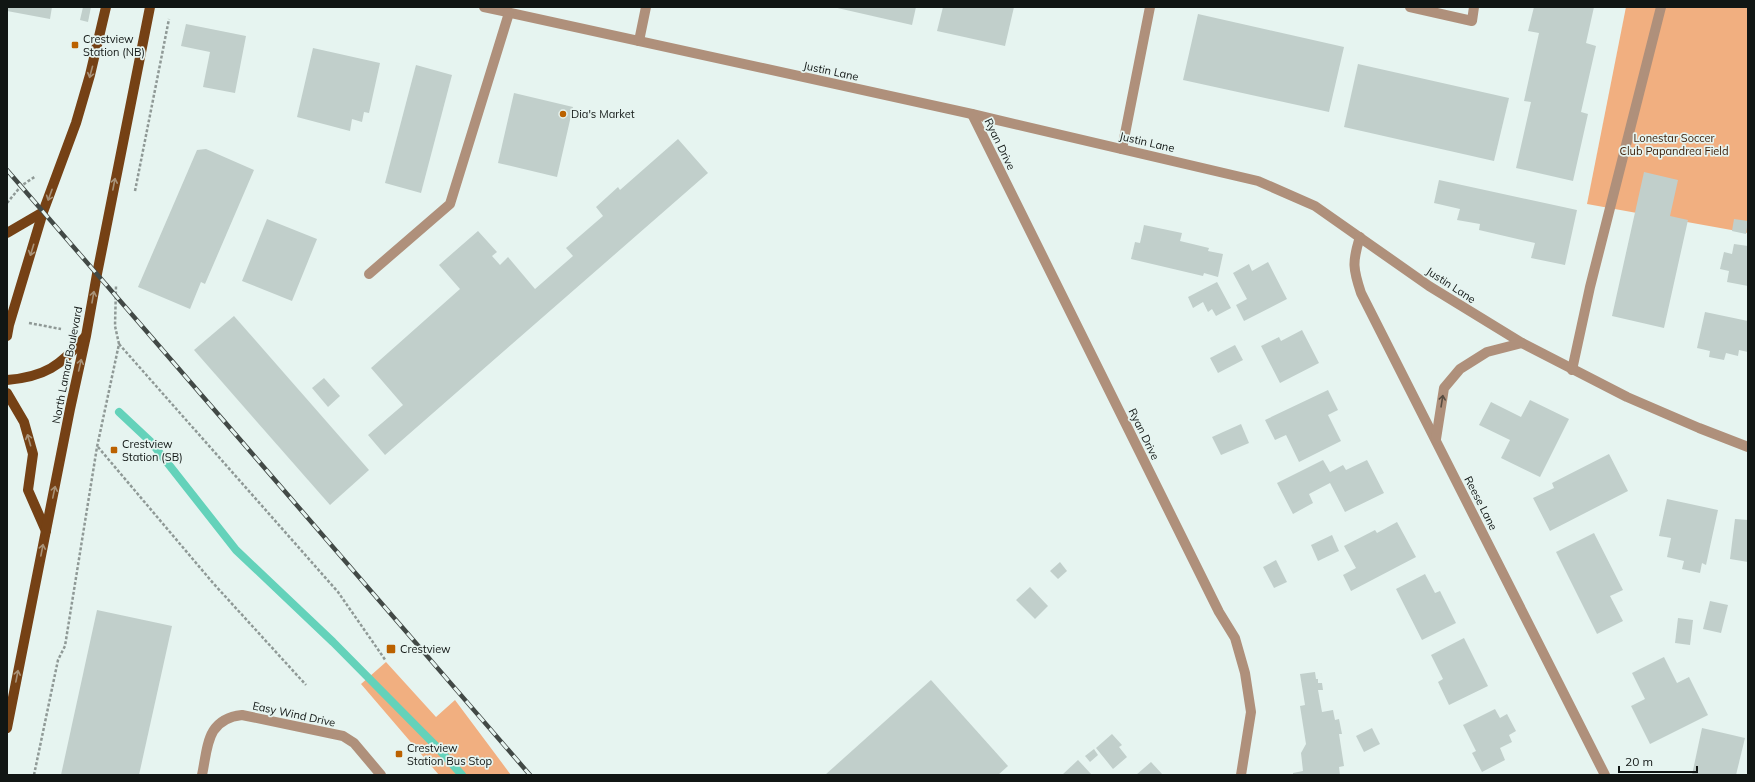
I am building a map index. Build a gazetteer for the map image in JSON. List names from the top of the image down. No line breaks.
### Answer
{"streets":{"main road":["North Lamar Boulevard"],"street":["Justin Lane","Ryan Drive","Reese Lane","Easy Wind Drive"]},"crossings":[["Justin Lane","Ryan Drive"],["Justin Lane","Reese Lane"]],"parks":["Lonestar Soccer Club Papandrea Field"],"places":{"transit":["Crestview Station (NB)","Crestview Station (SB)","Crestview","Crestview Station Bus Stop"],"other":["Dia's Market"]},"scale_bar":"20 m"}
